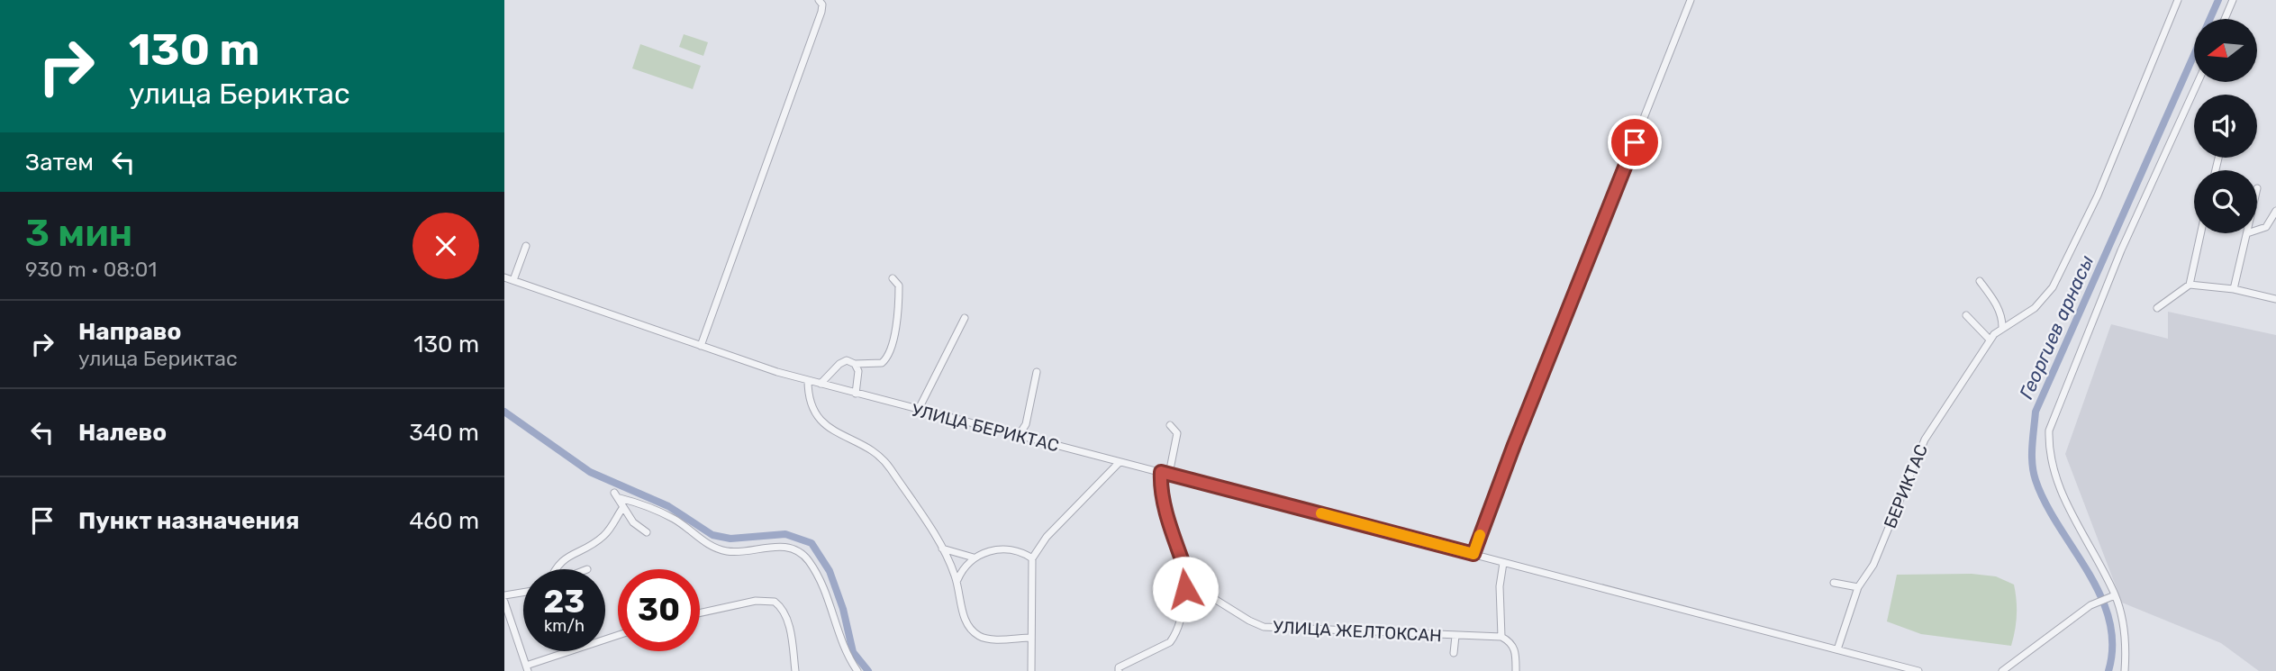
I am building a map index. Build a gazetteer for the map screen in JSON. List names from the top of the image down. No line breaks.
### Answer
{"streets":{"street":["УЛИЦА БЕРИКТАС","БЕРИКТАС","УЛИЦА ЖЕЛТОКСАН"]},"crossings":[["УЛИЦА БЕРИКТАС","БЕРИКТАС"]],"water":["Георгиев арнасы"],"north":"left","page":{"turn":["130 m","улица Бериктас"],"then":"Затем","heading":["3 мин","930 m · 08:01"],"list":[{"name":"Направо","note":"улица Бериктас","value":"130 m"},{"name":"Налево","value":"340 m"},{"name":"Пункт назначения","value":"460 m"}],"speed":"23 km/h","limit":"30"}}
